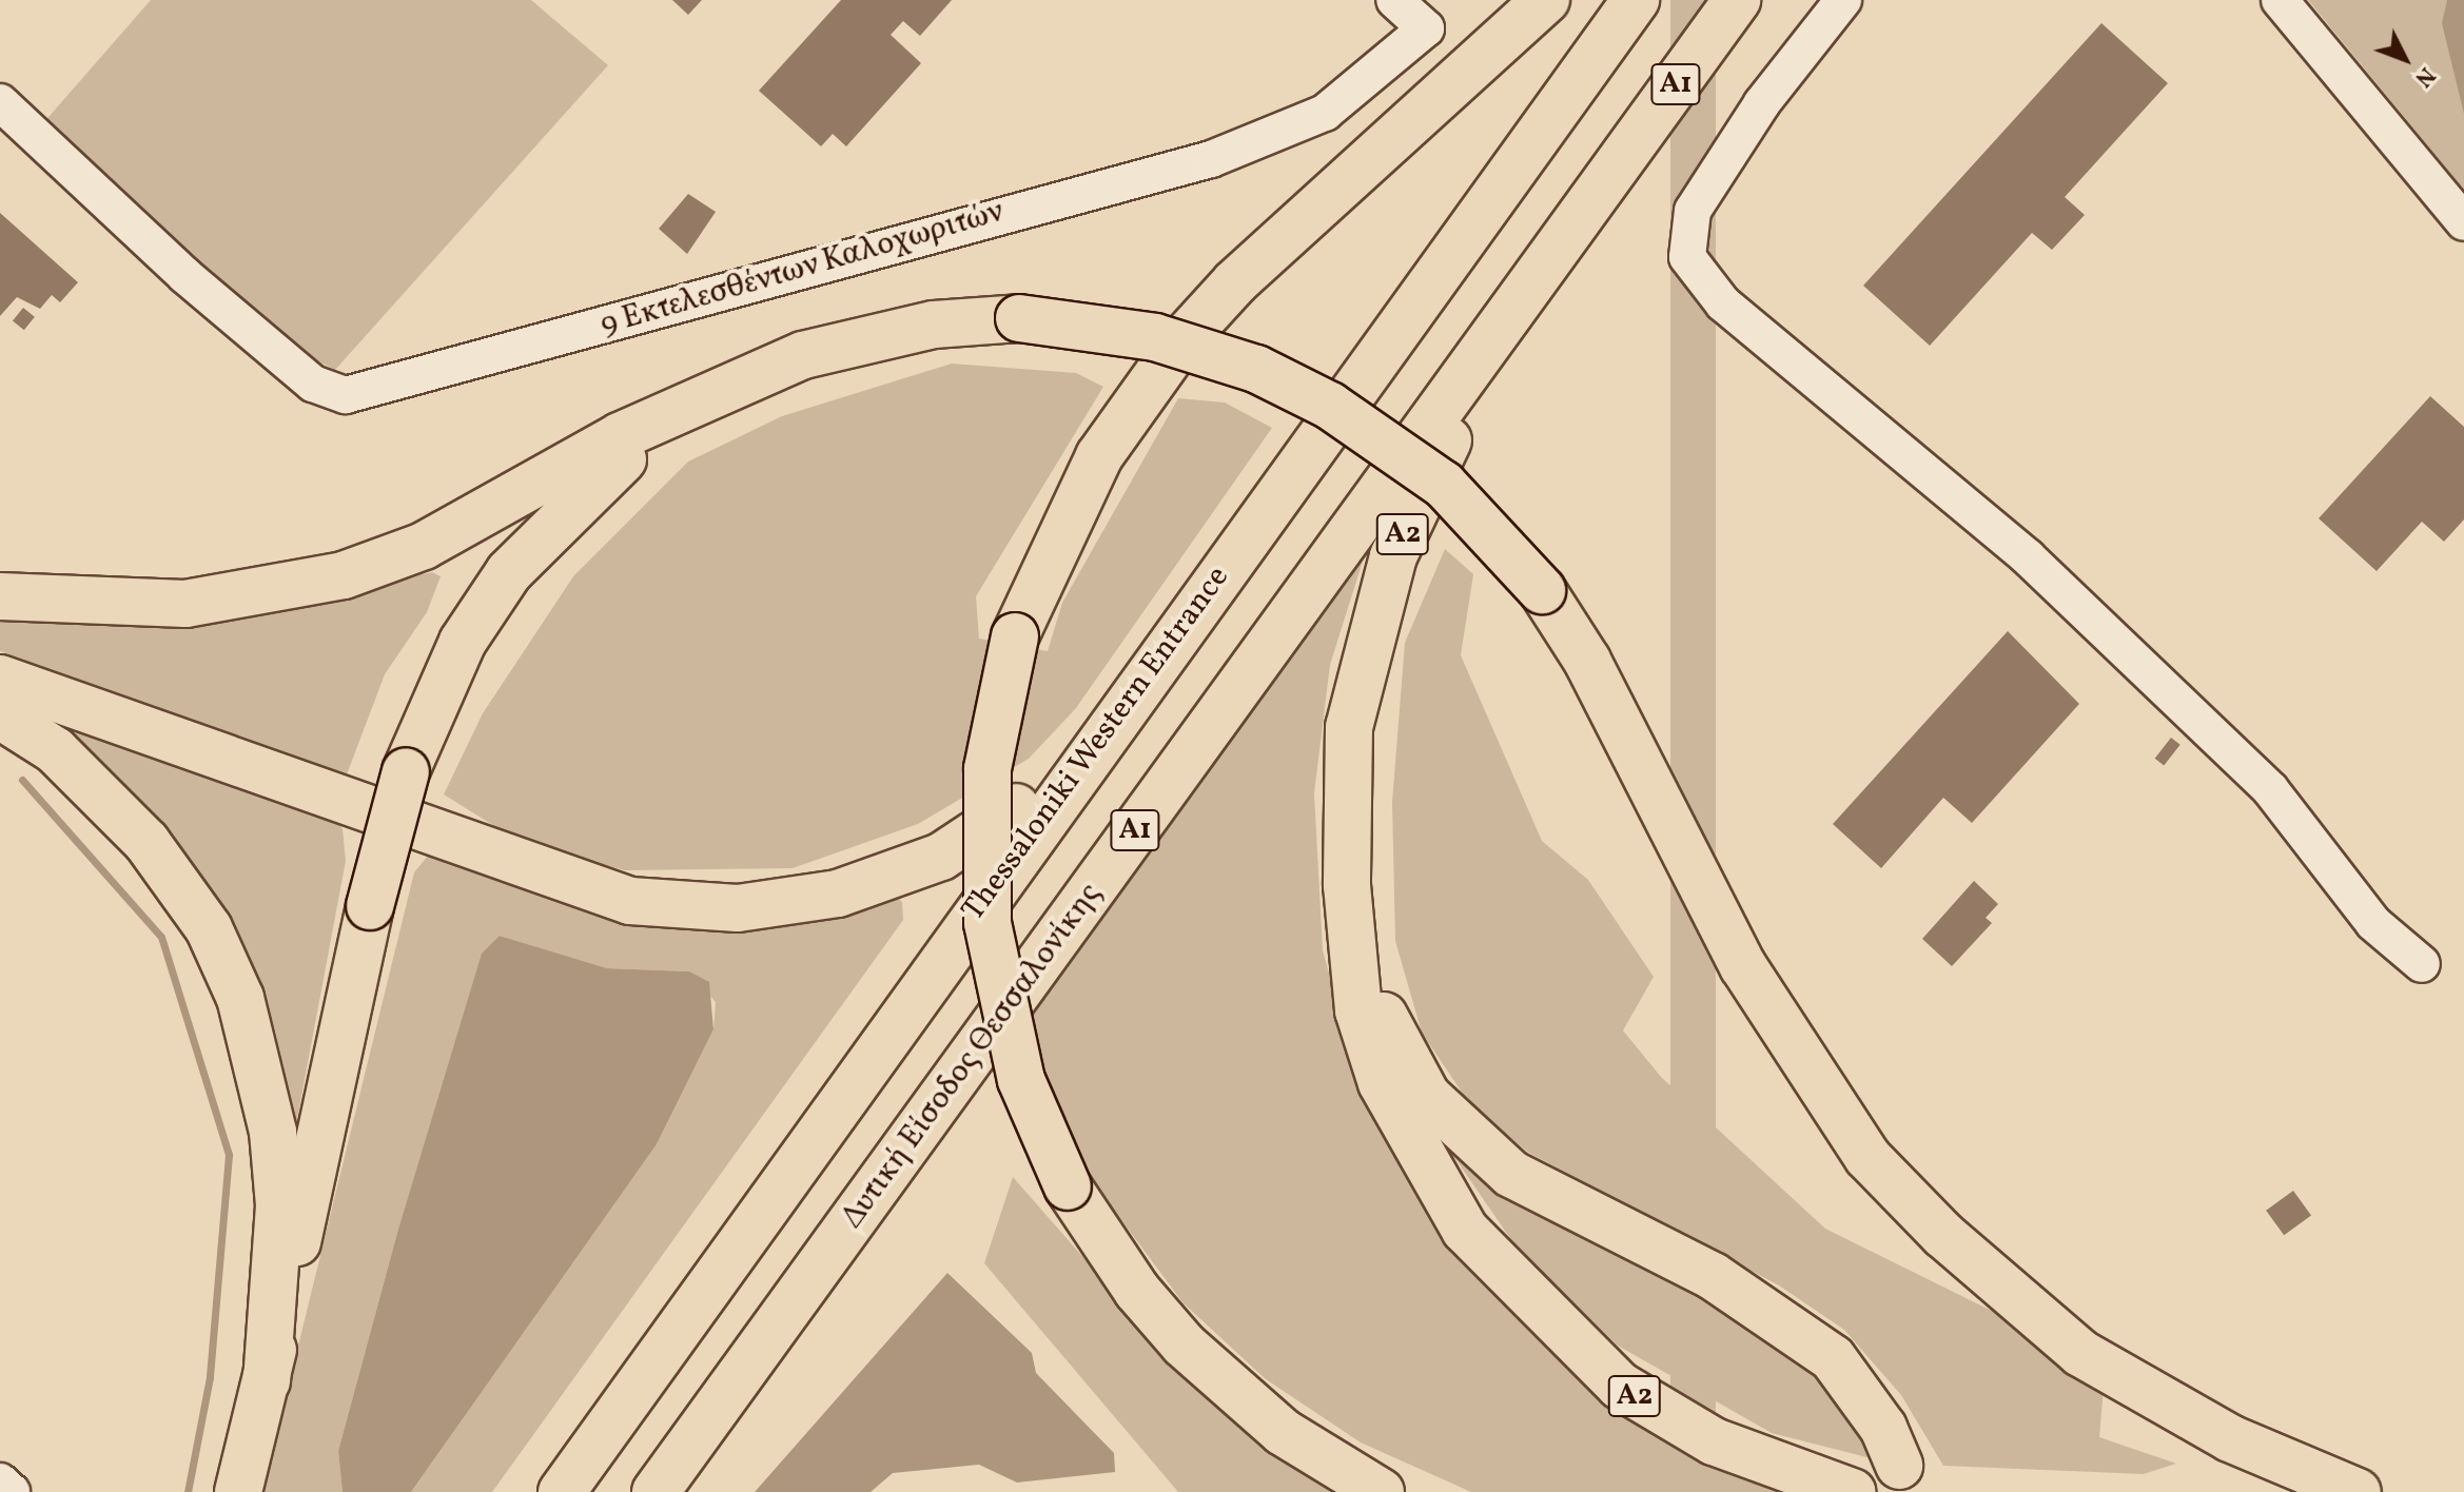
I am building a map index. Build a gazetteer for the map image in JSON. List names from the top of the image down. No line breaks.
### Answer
{"streets":{"highway":["Α1","Α2","Thessaloniki Western Entrance","Δυτική Είσοδος Θεσσαλονίκης"],"street":["9 Εκτελεσθέντων Καλοχωριτών"]},"crossings":[["Α1","Α2"],["Α1","Δυτική Είσοδος Θεσσαλονίκης"],["Α2","Δυτική Είσοδος Θεσσαλονίκης"]],"north":"bottom right"}
